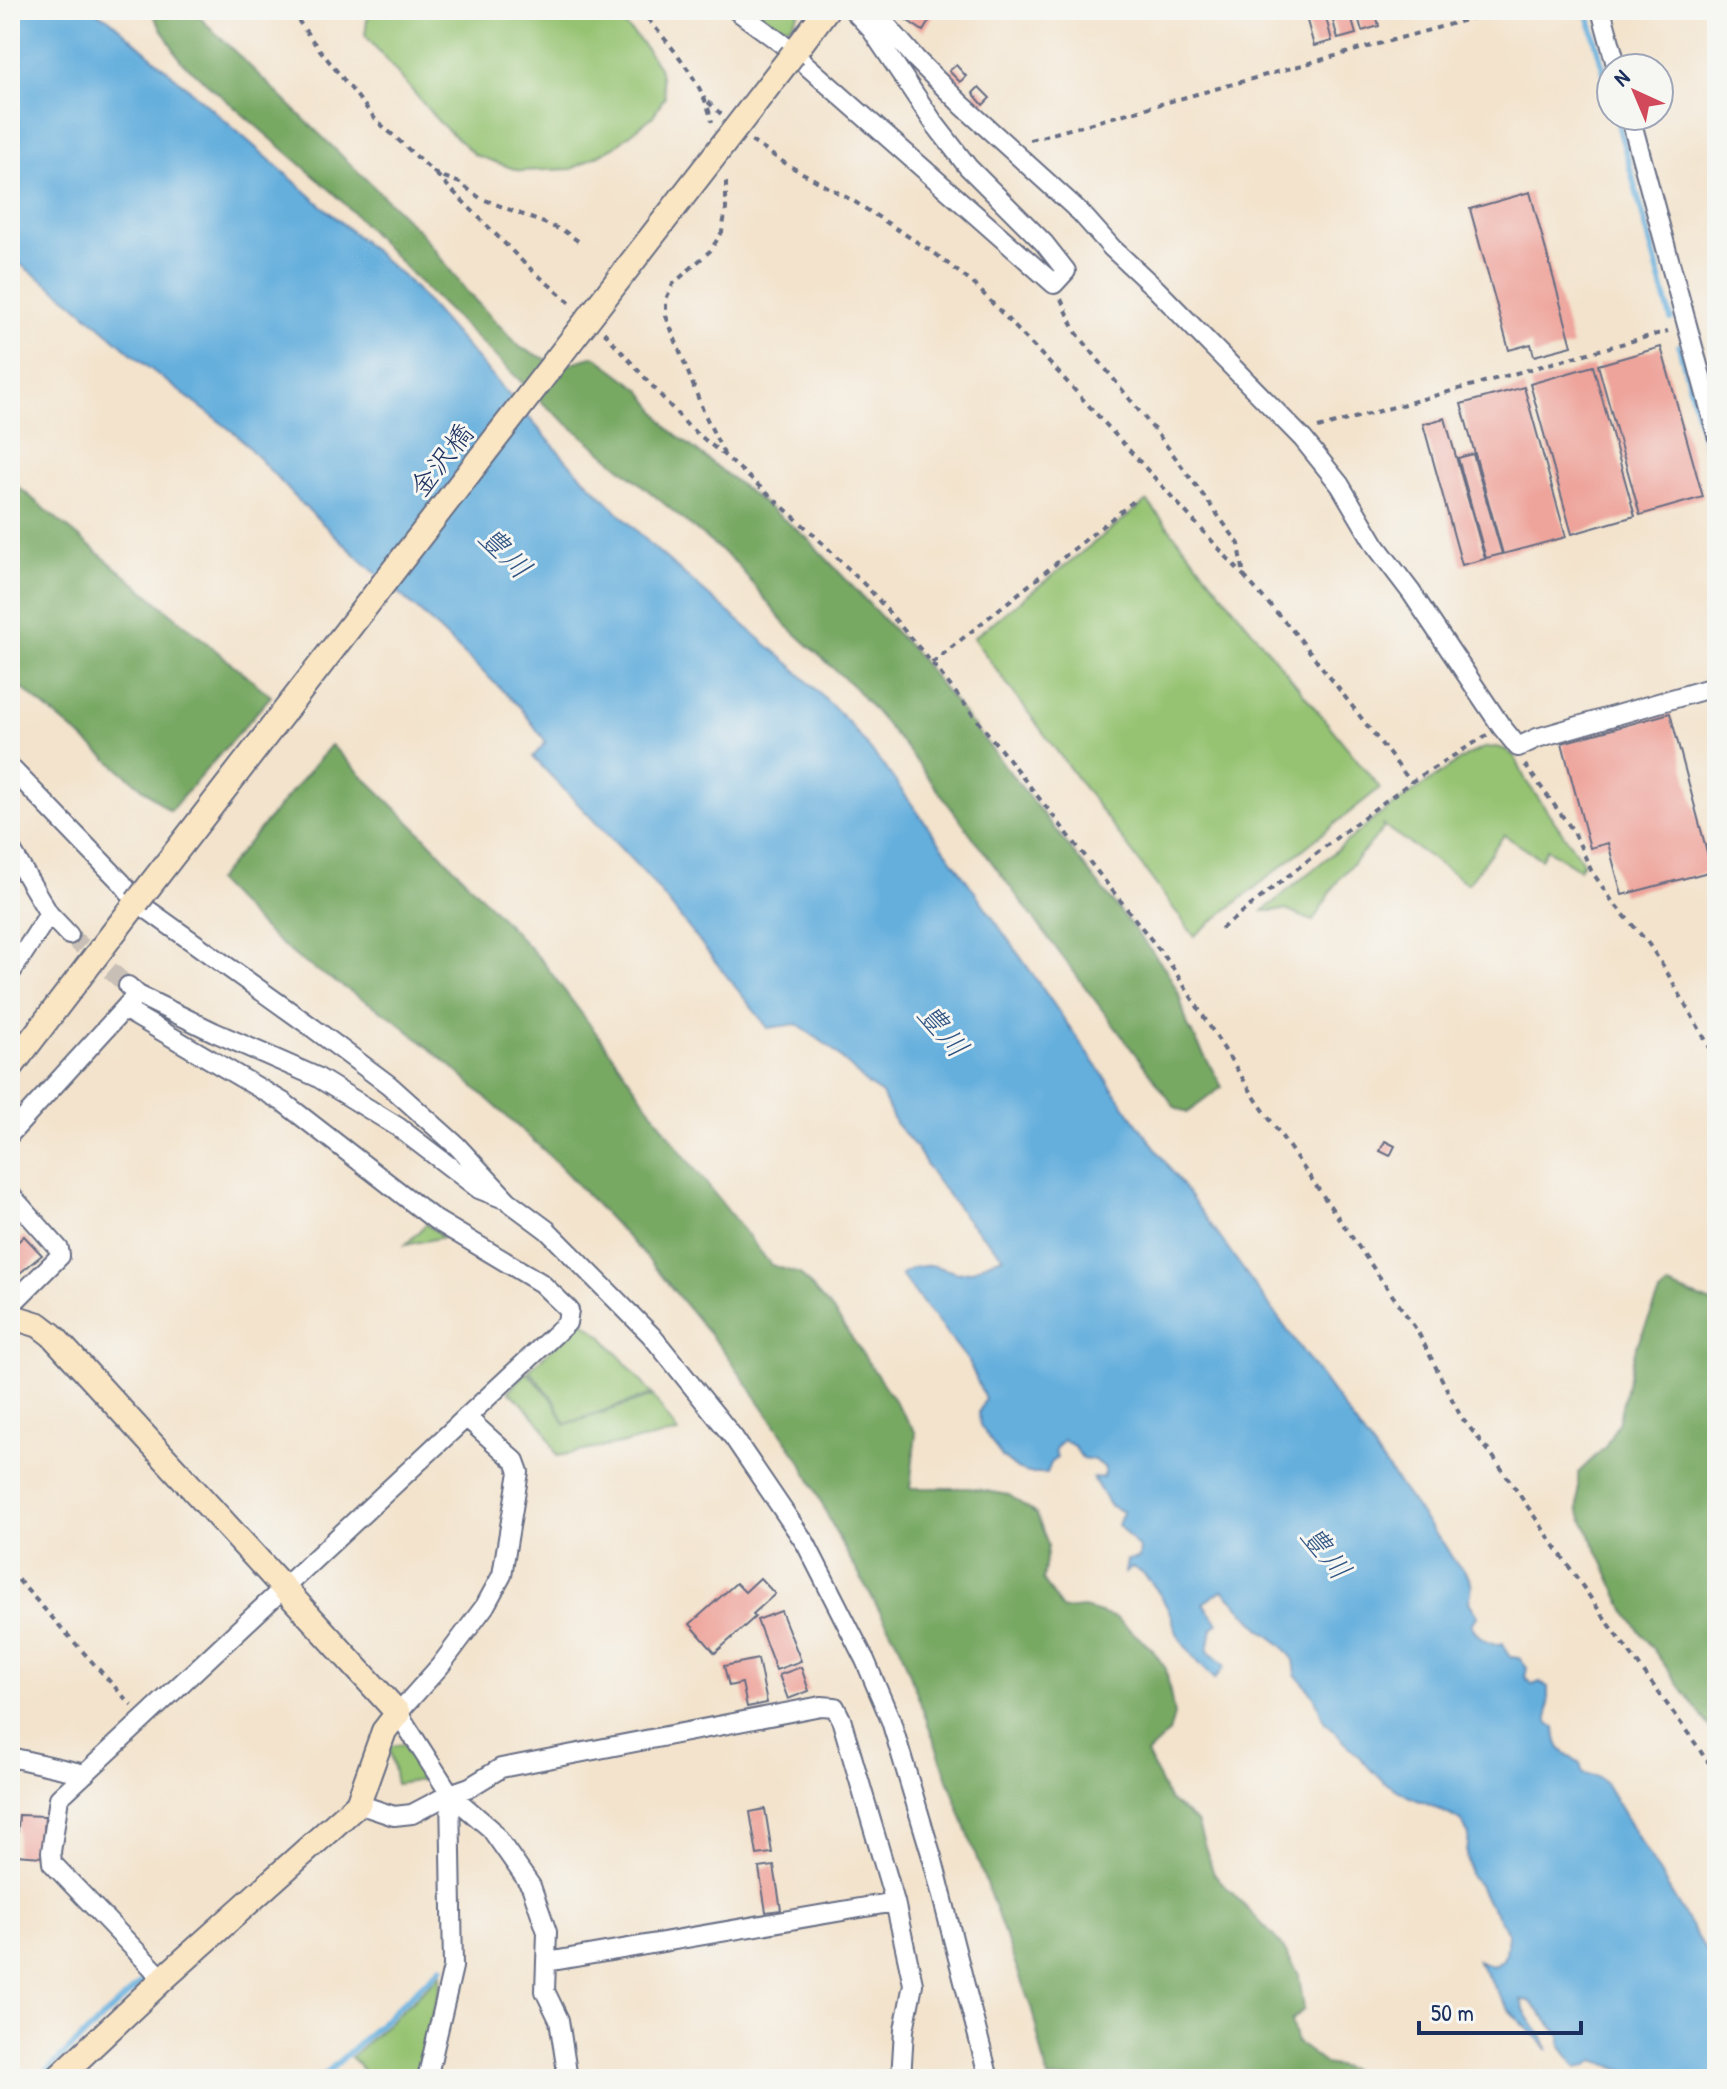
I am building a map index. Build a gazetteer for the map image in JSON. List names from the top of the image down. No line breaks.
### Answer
{"streets":{"main road":["金沢橋"]},"water":["豊川"],"scale_bar":"50 m","north":"top left"}
